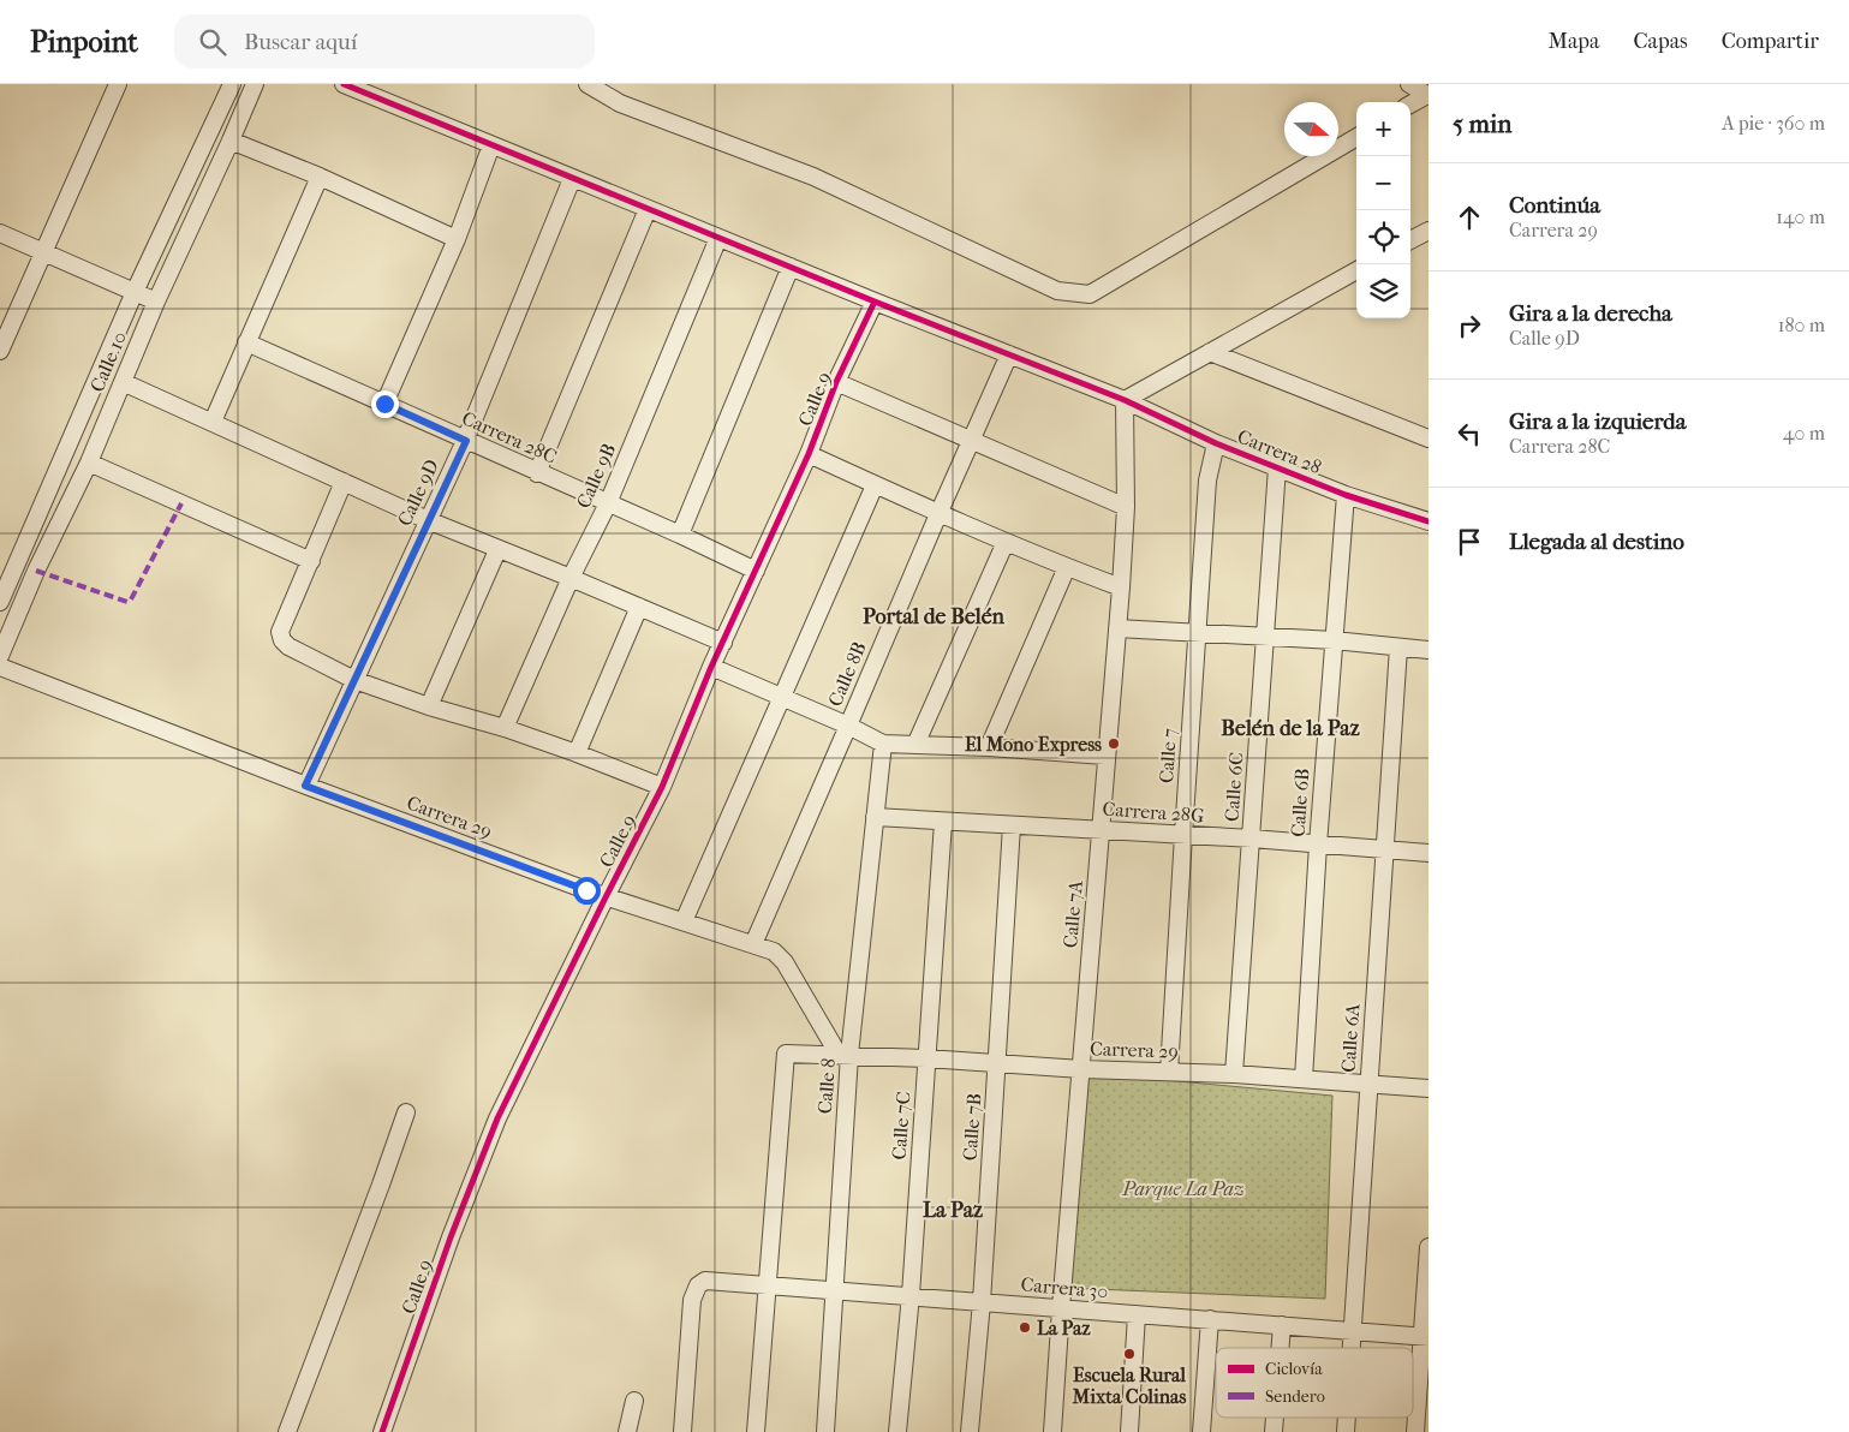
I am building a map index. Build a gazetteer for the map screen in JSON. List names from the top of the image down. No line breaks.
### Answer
{"streets":{"street":["Calle 10","Calle 9","Carrera 28C","Carrera 28","Calle 9B","Calle 9D","Calle 8B","Calle 7","Calle 6C","Calle 6B","Carrera 28G","Carrera 29","Calle 7A","Calle 6A","Calle 8","Calle 7C","Calle 7B","Carrera 30"]},"crossings":[["Calle 9","Carrera 28C"],["Calle 9","Carrera 28"],["Calle 9","Carrera 29"],["Carrera 28C","Calle 9B"],["Carrera 28C","Calle 9D"],["Carrera 28","Calle 9B"],["Carrera 28","Calle 9D"],["Carrera 28","Calle 8B"],["Carrera 28","Calle 7"],["Carrera 28","Calle 6C"],["Carrera 28","Calle 6B"],["Carrera 28","Calle 7A"],["Calle 9D","Carrera 29"],["Calle 8B","Carrera 29"],["Calle 7","Carrera 28G"],["Calle 7","Carrera 29"],["Calle 6C","Carrera 28G"],["Calle 6C","Carrera 29"],["Calle 6B","Carrera 28G"],["Calle 6B","Carrera 29"],["Carrera 28G","Calle 7A"],["Carrera 28G","Calle 6A"],["Carrera 28G","Calle 8"],["Carrera 28G","Calle 7C"],["Carrera 28G","Calle 7B"],["Carrera 29","Calle 7A"],["Carrera 29","Calle 6A"],["Carrera 29","Calle 8"],["Carrera 29","Calle 7C"],["Carrera 29","Calle 7B"],["Carrera 29","Carrera 30"],["Calle 7A","Carrera 30"],["Calle 6A","Carrera 30"],["Calle 8","Carrera 30"],["Calle 7C","Carrera 30"],["Calle 7B","Carrera 30"]],"districts":["Portal de Belén","Belén de la Paz","La Paz"],"parks":["Parque La Paz"],"places":["El Mono Express","La Paz","Escuela Rural Mixta Colinas"],"legend":["Ciclovía","Sendero"],"north":"right","page":{"header":"Pinpoint","search":"Buscar aquí","nav":["Mapa","Capas","Compartir"],"heading":["5 min","A pie · 360 m"],"map_buttons":["+","−"],"list":[["Continúa","Carrera 29","140 m"],["Gira a la derecha","Calle 9D","180 m"],["Gira a la izquierda","Carrera 28C","40 m"],"Llegada al destino"]}}
